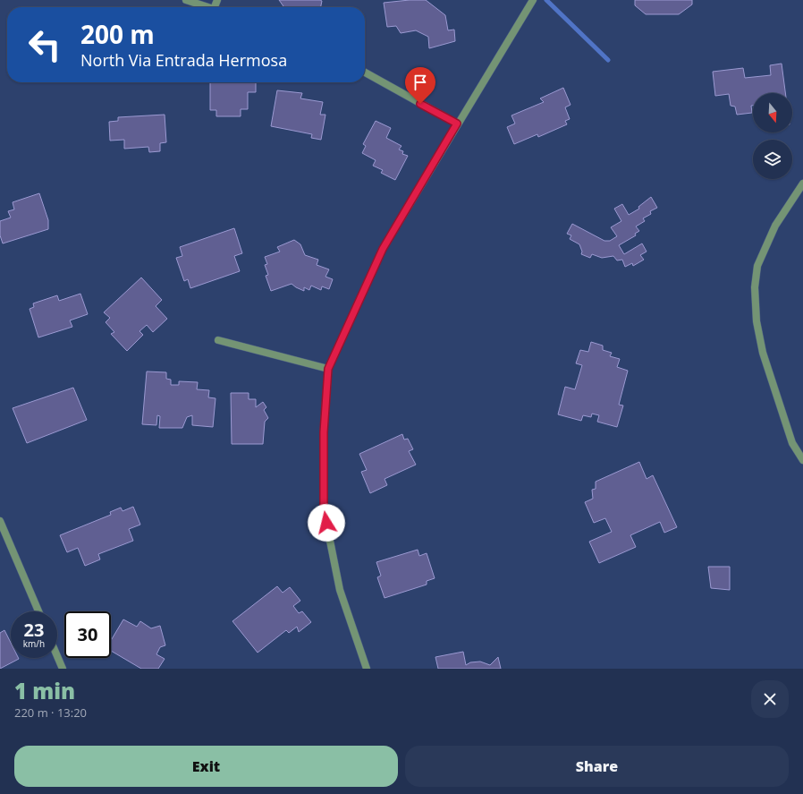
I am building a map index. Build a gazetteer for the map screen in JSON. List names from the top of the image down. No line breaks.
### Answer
{"north":"bottom","page":{"turn":["200 m","North Via Entrada Hermosa"],"speed":"23 km/h","limit":"30","heading":["1 min","220 m · 13:20"],"buttons":["Exit","Share"]}}
